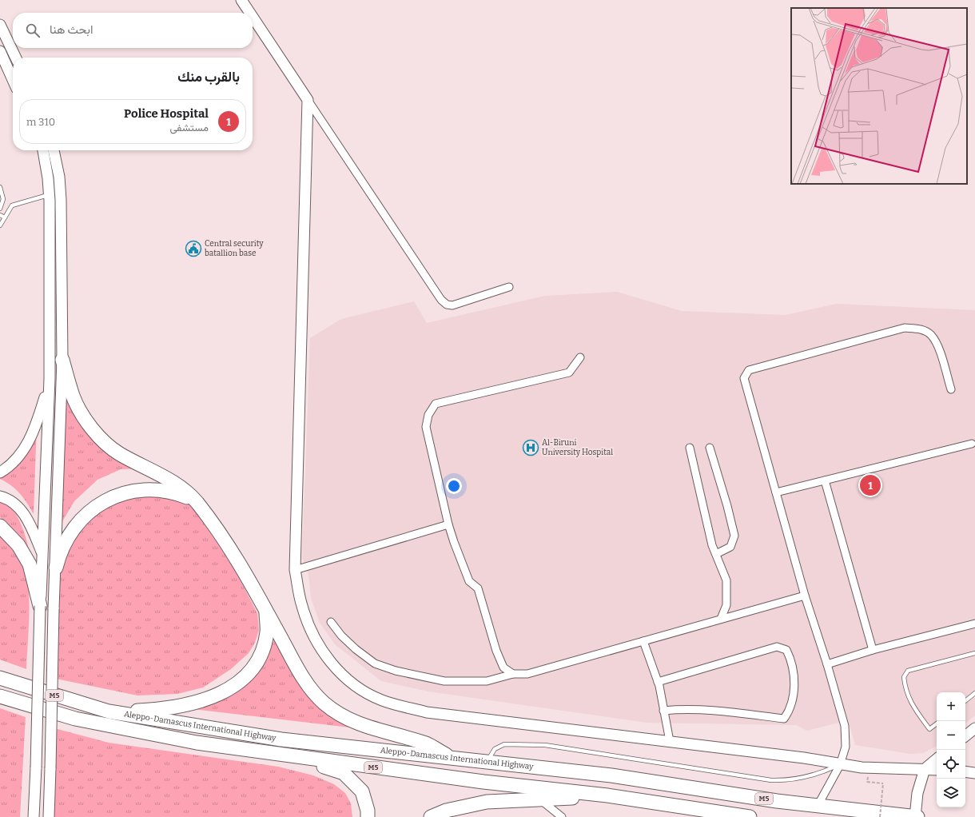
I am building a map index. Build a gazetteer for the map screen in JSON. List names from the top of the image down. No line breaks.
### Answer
{"streets":{"highway":["M5","Aleppo-Damascus International Highway"]},"places":{"public building":["Central security batallion base"],"hospital":["Al-Biruni University Hospital"]},"page":{"search":"ابحث هنا","heading":"بالقرب منك","list":[{"mark":"1","name":"Police Hospital","note":"مستشفى","value":"310 m"}],"pins":"1","map_buttons":["+","−"]}}
